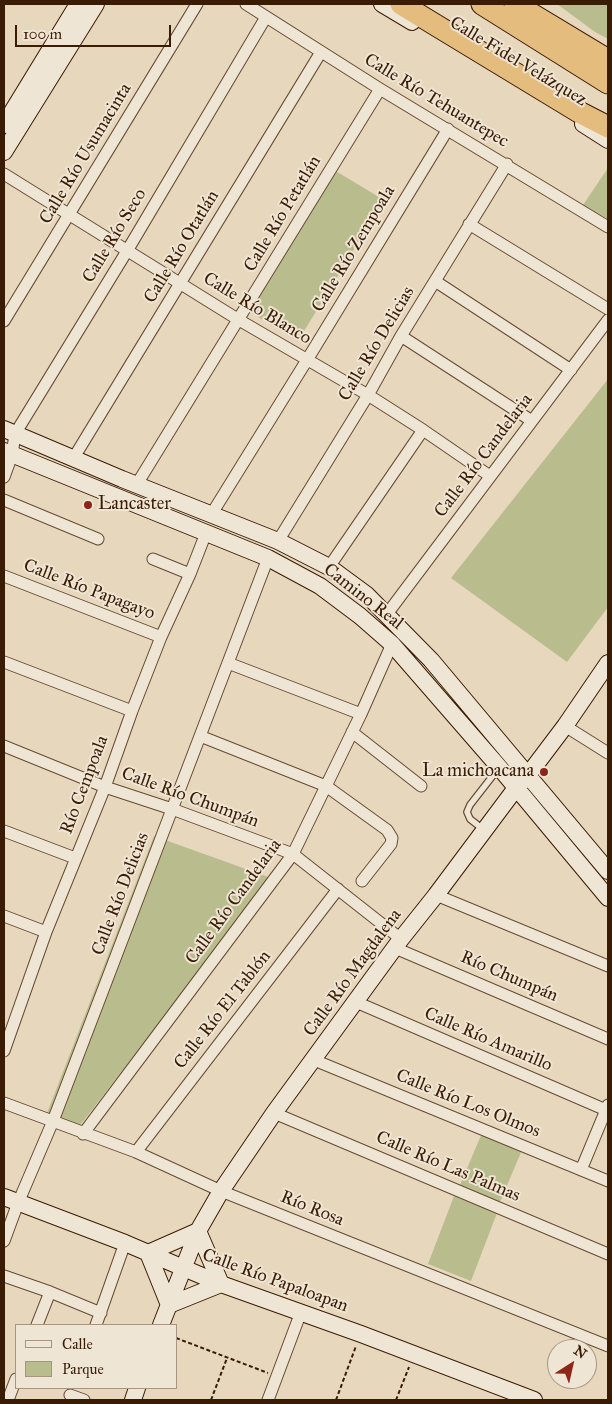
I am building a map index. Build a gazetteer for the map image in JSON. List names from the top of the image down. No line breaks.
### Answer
{"streets":{"street":["Calle Fidel Velázquez","Calle Río Tehuantepec","Calle Río Usumacinta","Calle Río Petatlán","Calle Río Seco","Calle Río Otatlán","Calle Río Zempoala","Calle Río Blanco","Calle Río Delicias","Calle Río Candelaria","Calle Río Papagayo","Camino Real","Río Cempoala","Calle Río Chumpán","Calle Río Magdalena","Río Chumpán","Calle Río El Tablón","Calle Río Amarillo","Calle Río Los Olmos","Calle Río Las Palmas","Río Rosa","Calle Río Papaloapan"]},"crossings":[["Calle Río Tehuantepec","Calle Río Petatlán"],["Calle Río Tehuantepec","Calle Río Seco"],["Calle Río Tehuantepec","Calle Río Otatlán"],["Calle Río Tehuantepec","Calle Río Zempoala"],["Calle Río Tehuantepec","Calle Río Delicias"],["Calle Río Usumacinta","Calle Río Blanco"],["Calle Río Petatlán","Calle Río Blanco"],["Calle Río Petatlán","Camino Real"],["Calle Río Seco","Calle Río Blanco"],["Calle Río Seco","Camino Real"],["Calle Río Otatlán","Calle Río Blanco"],["Calle Río Otatlán","Camino Real"],["Calle Río Zempoala","Calle Río Blanco"],["Calle Río Zempoala","Camino Real"],["Calle Río Blanco","Calle Río Delicias"],["Calle Río Blanco","Calle Río Candelaria"],["Calle Río Delicias","Camino Real"],["Calle Río Delicias","Calle Río Chumpán"],["Calle Río Delicias","Río Rosa"],["Calle Río Delicias","Calle Río Papaloapan"],["Calle Río Candelaria","Camino Real"],["Calle Río Candelaria","Calle Río Chumpán"],["Calle Río Candelaria","Río Rosa"],["Calle Río Papagayo","Río Cempoala"],["Camino Real","Río Cempoala"],["Camino Real","Calle Río Magdalena"],["Río Cempoala","Calle Río Chumpán"],["Calle Río Chumpán","Calle Río Magdalena"],["Calle Río Chumpán","Río Chumpán"],["Calle Río Chumpán","Calle Río El Tablón"],["Calle Río Magdalena","Río Chumpán"],["Calle Río Magdalena","Calle Río Amarillo"],["Calle Río Magdalena","Calle Río Los Olmos"],["Calle Río Magdalena","Calle Río Las Palmas"],["Calle Río Magdalena","Río Rosa"],["Calle Río Magdalena","Calle Río Papaloapan"],["Calle Río El Tablón","Río Rosa"]],"places":["Lancaster","La michoacana"],"legend":["Calle","Parque"],"scale_bar":"100 m","north":"top right"}
